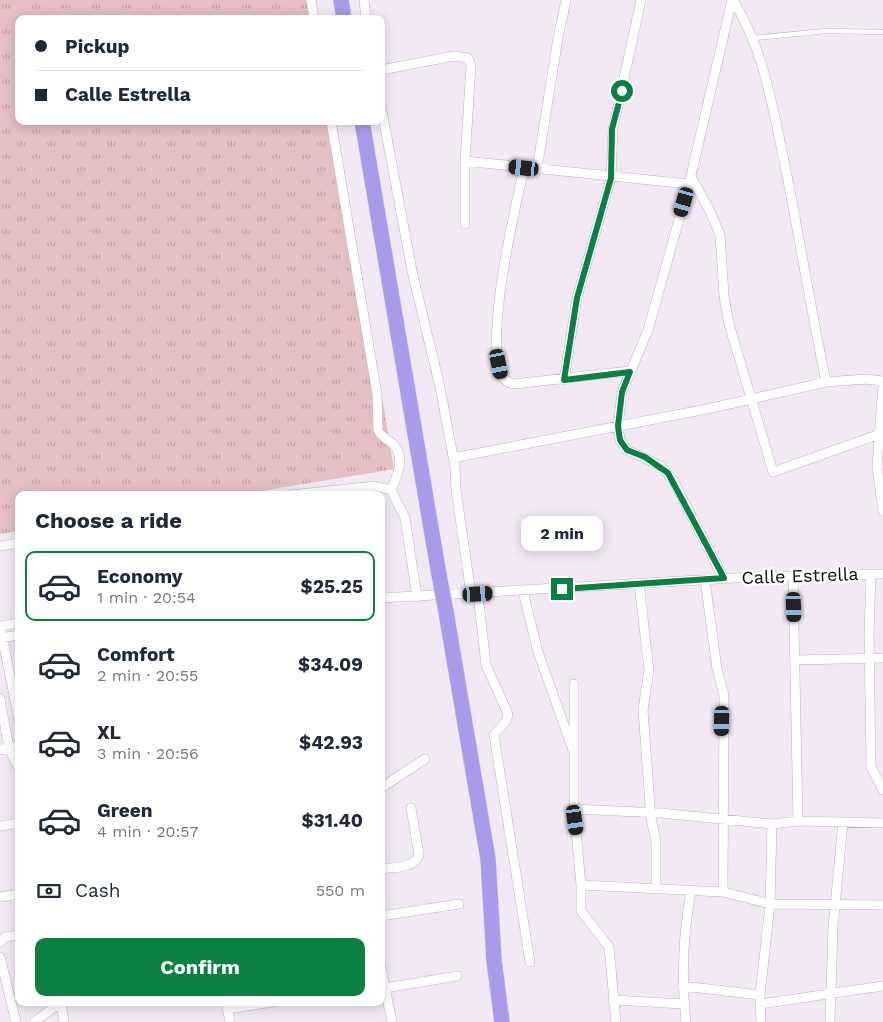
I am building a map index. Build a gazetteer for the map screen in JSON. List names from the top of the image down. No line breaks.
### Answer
{"streets":{"street":["Calle Estrella"]},"page":{"banner":["Pickup","Calle Estrella"],"heading":"Choose a ride","bubble":"2 min","list":[{"name":"Economy","note":"1 min · 20:54","value":"$25.25"},{"name":"Comfort","note":"2 min · 20:55","value":"$34.09"},{"name":"XL","note":"3 min · 20:56","value":"$42.93"},{"name":"Green","note":"4 min · 20:57","value":"$31.40"}],"pay":["Cash","550 m"],"buttons":"Confirm"}}
